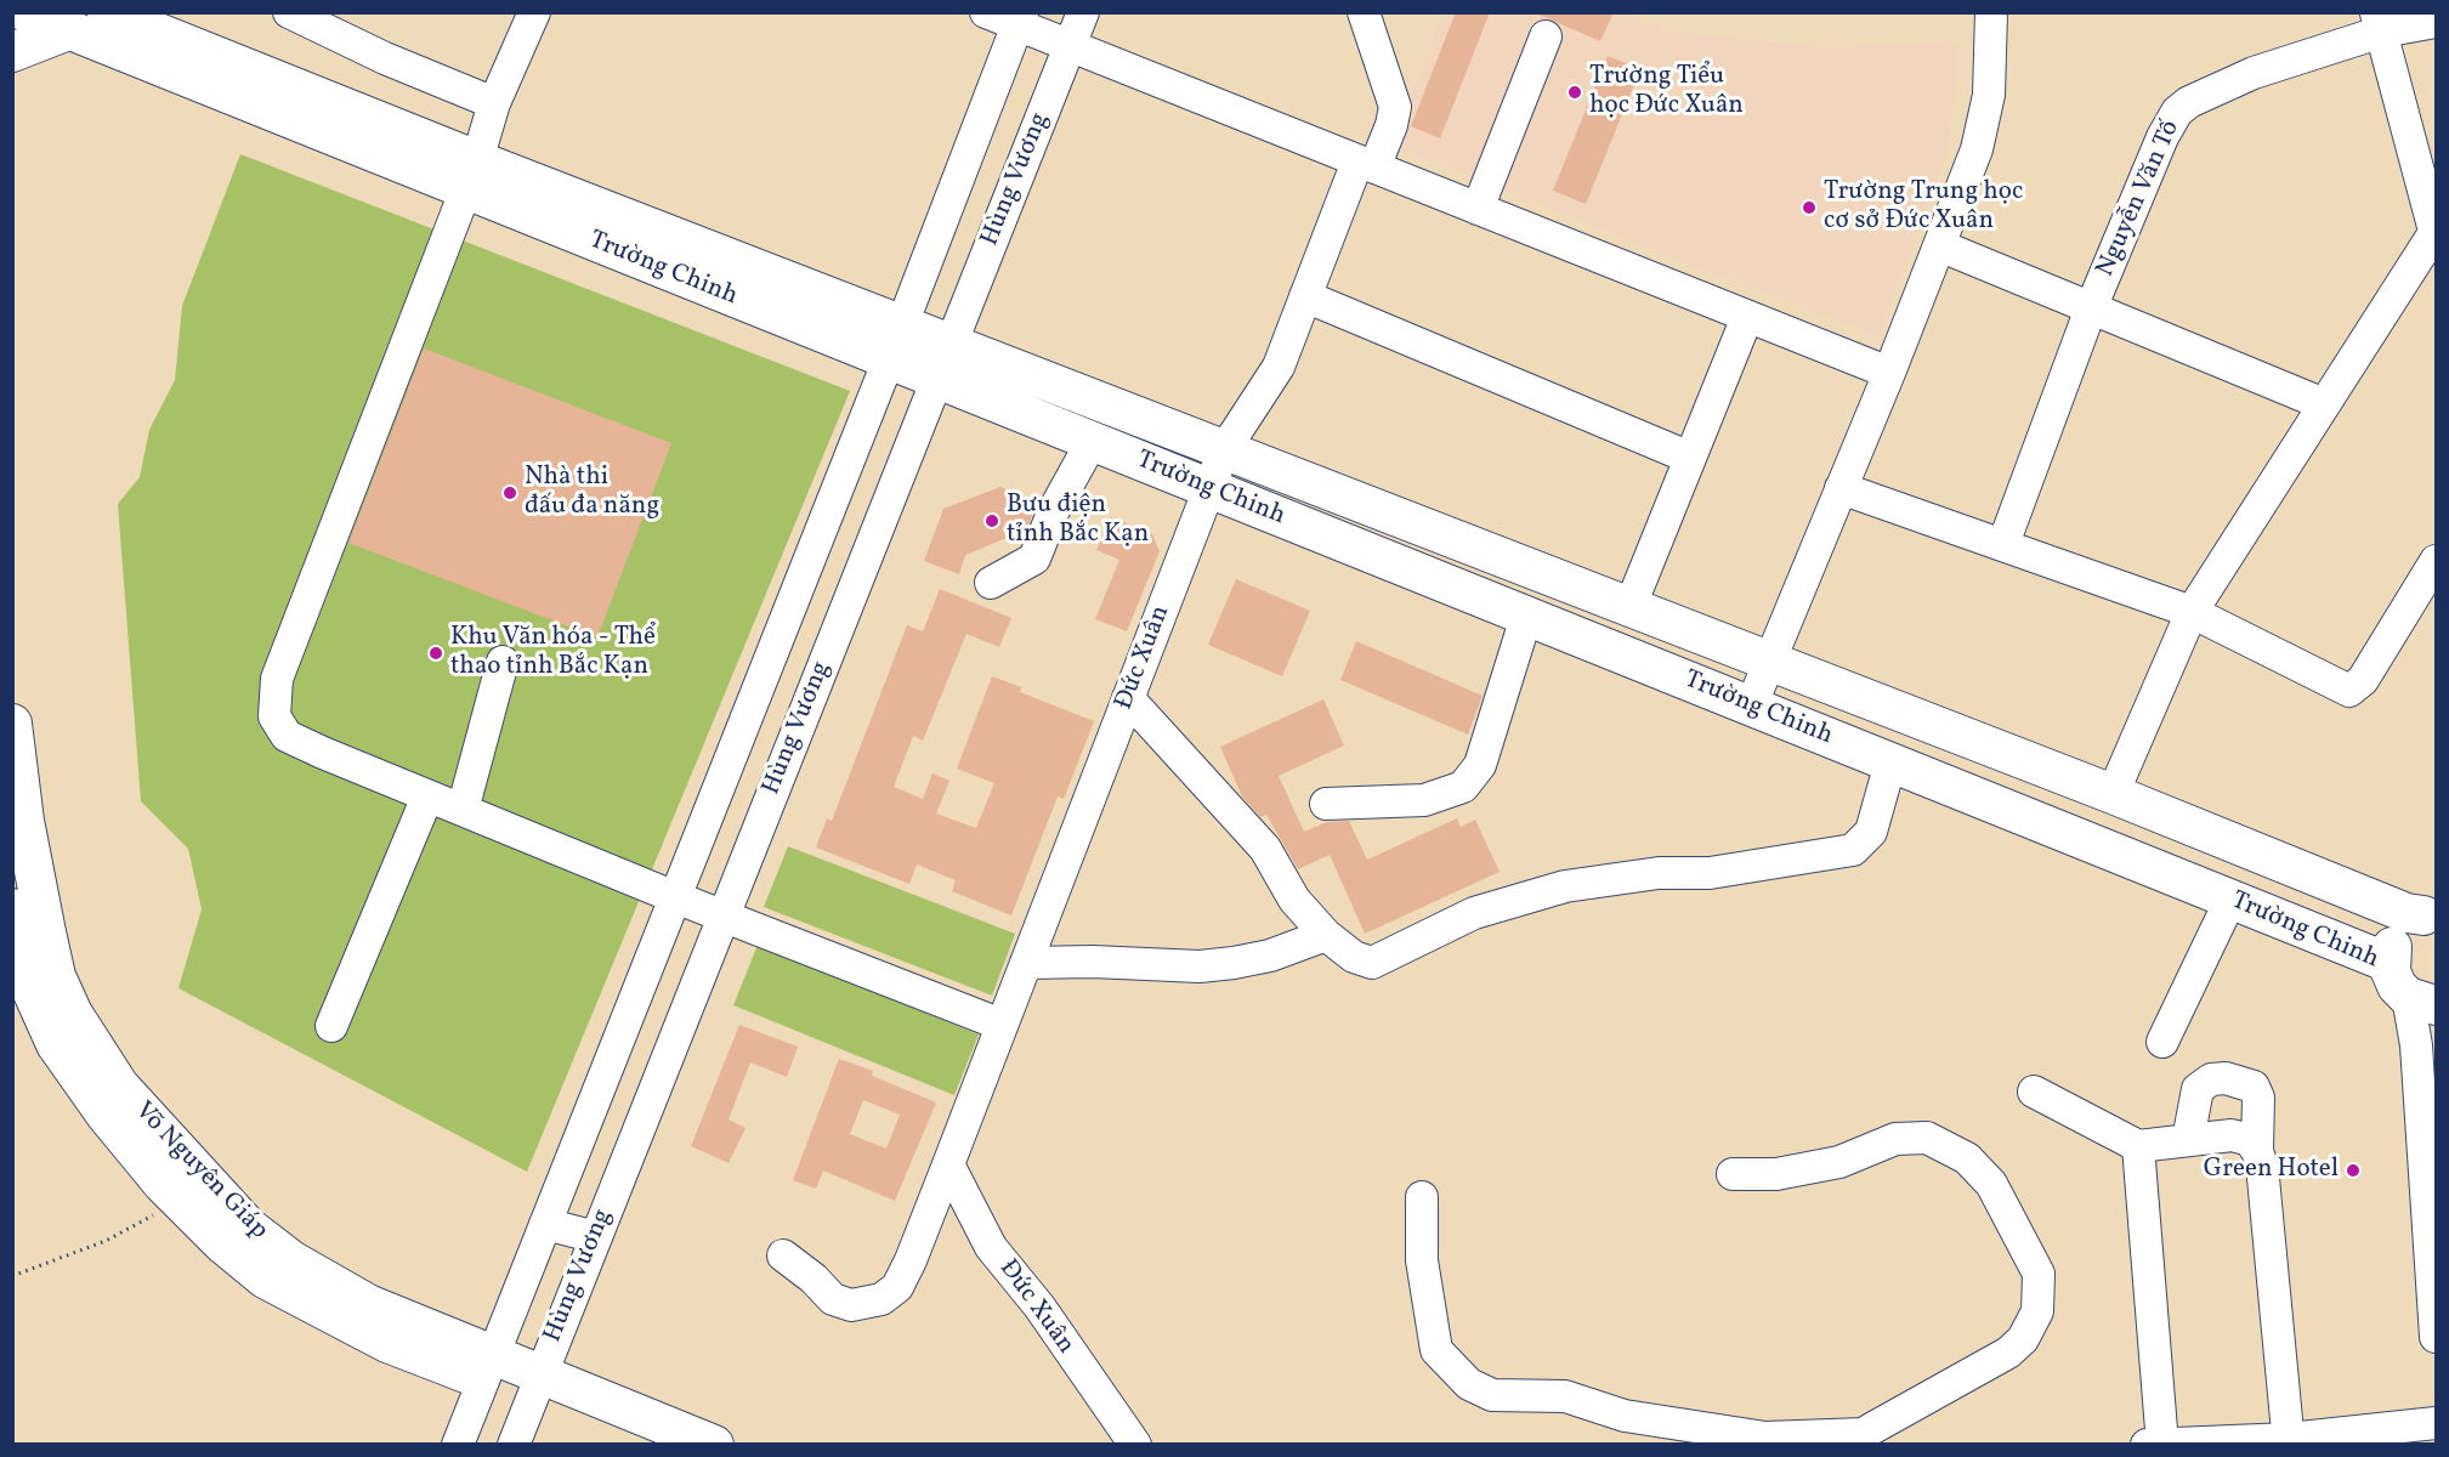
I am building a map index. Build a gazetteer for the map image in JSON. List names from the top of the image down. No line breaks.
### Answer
{"streets":{"main road":["Trường Chinh","Võ Nguyên Giáp"],"street":["Hùng Vương","Nguyễn Văn Tố","Đức Xuân"]},"crossings":[["Hùng Vương","Trường Chinh"],["Hùng Vương","Võ Nguyên Giáp"],["Trường Chinh","Đức Xuân"]],"places":["Trường Tiểu học Đức Xuân","Trường Trung học cơ sở Đức Xuân","Nhà thi đấu đa năng","Bưu điện tỉnh Bắc Kạn","Khu Văn hóa - Thể thao tỉnh Bắc Kạn","Green Hotel"]}
